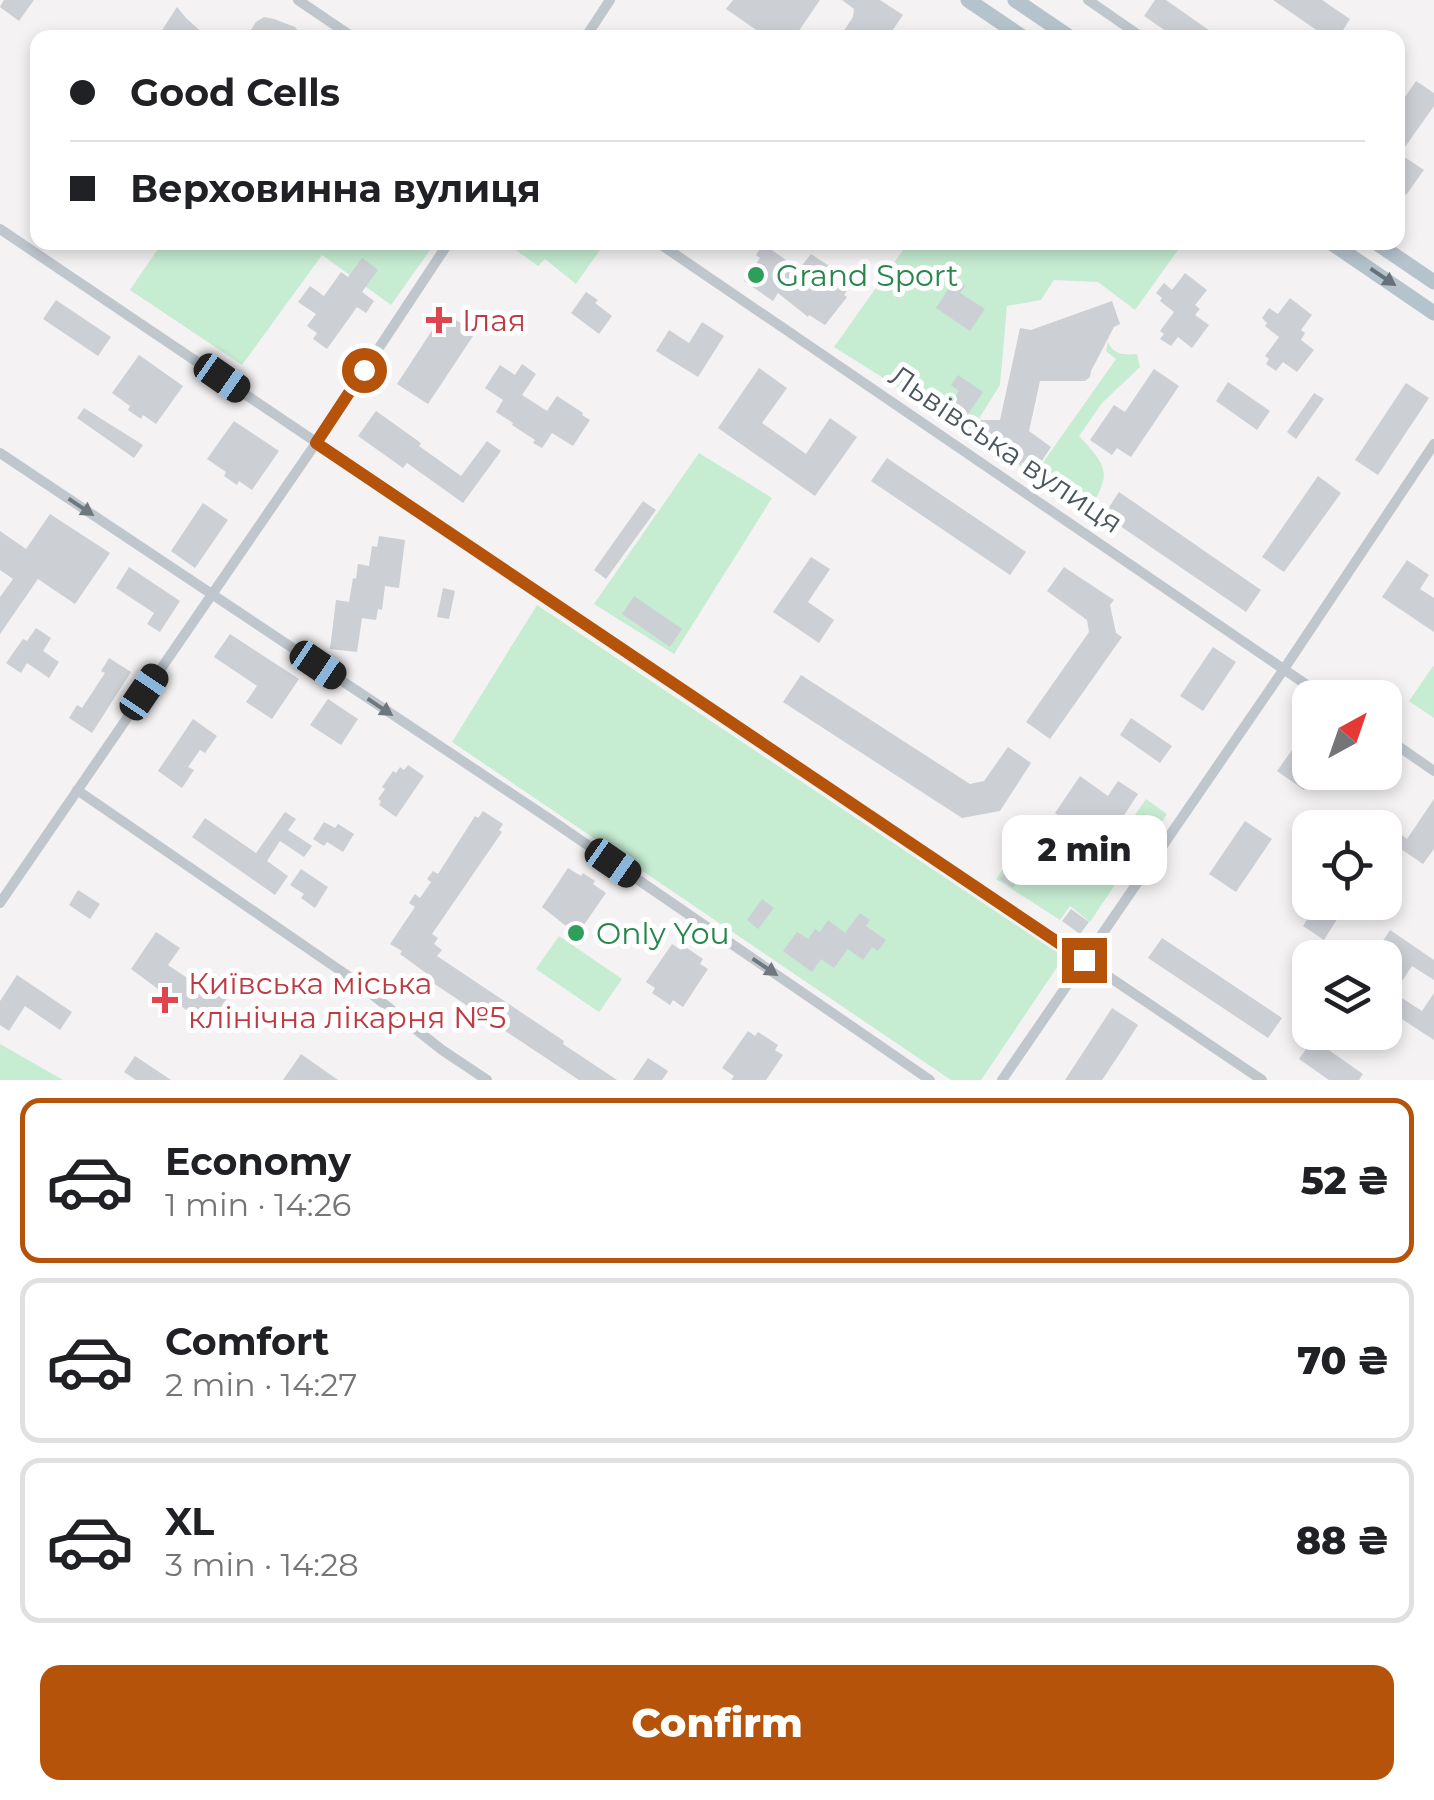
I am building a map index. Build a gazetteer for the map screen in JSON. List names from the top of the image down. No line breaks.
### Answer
{"streets":{"street":["Львівська вулиця"]},"places":{"other":["Grand Sport","Only You"],"health":["Ілая","Київська міська клінічна лікарня №5"]},"north":"top right","page":{"banner":["Good Cells","Верховинна вулиця"],"bubble":"2 min","list":[{"name":"Economy","note":"1 min · 14:26","value":"52 ₴"},{"name":"Comfort","note":"2 min · 14:27","value":"70 ₴"},{"name":"XL","note":"3 min · 14:28","value":"88 ₴"}],"buttons":"Confirm"}}
